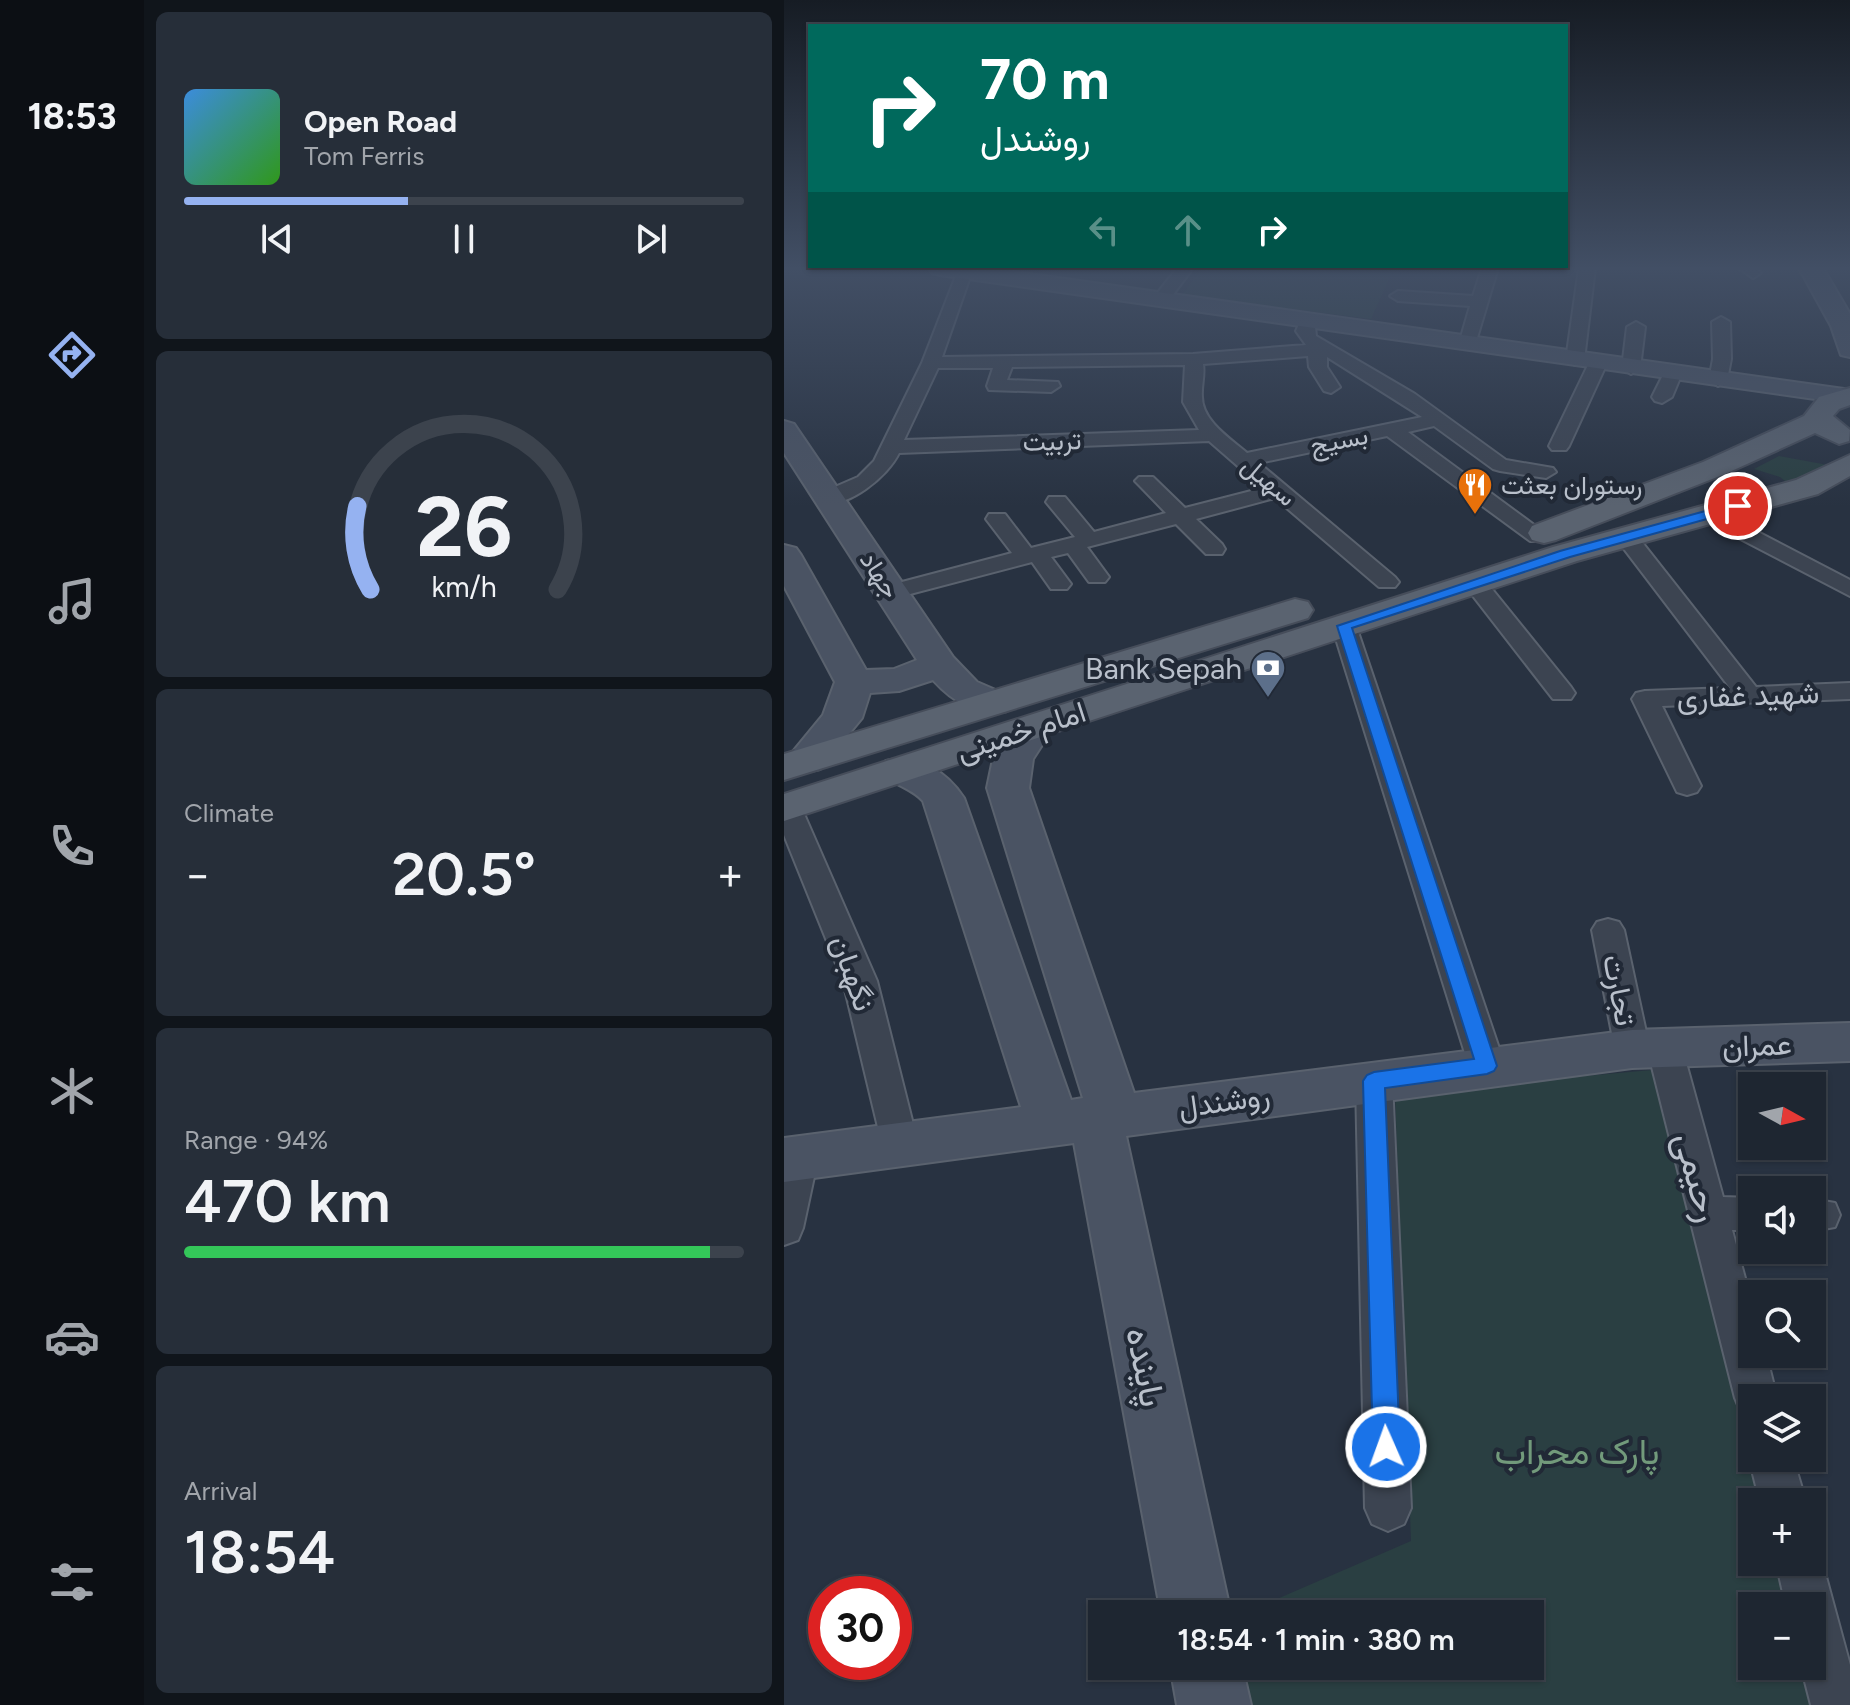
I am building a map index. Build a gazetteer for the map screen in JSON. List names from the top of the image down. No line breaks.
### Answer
{"streets":{"main road":["امام خمینی"],"street":["بسیج","تربیت","سهیل","جهاد","شهید غفاری","نگهبان","تجارت","عمران","روشندل","رحیمی","پاینده"]},"crossings":[["بسیج","سهیل"],["تربیت","سهیل"],["سهیل","امام خمینی"],["جهاد","امام خمینی"],["امام خمینی","نگهبان"],["امام خمینی","پاینده"],["نگهبان","روشندل"],["تجارت","عمران"],["تجارت","روشندل"],["تجارت","رحیمی"],["عمران","روشندل"],["عمران","رحیمی"],["روشندل","رحیمی"],["روشندل","پاینده"]],"parks":["پارک محراب"],"places":{"restaurant":["رستوران بعثت"],"bank":["Bank Sepah"]},"north":"right","page":{"tabs":"18:53","turn":["70 m","روشندل"],"song":["Open Road","Tom Ferris"],"tile":["Climate",["Range · 94%","470 km"],["Arrival","18:54"]],"heat":["−","20.5°","+"],"map_buttons":["+","−"],"limit":"30","trip":"18:54 · 1 min · 380 m","gauge":["26","km/h"]}}
